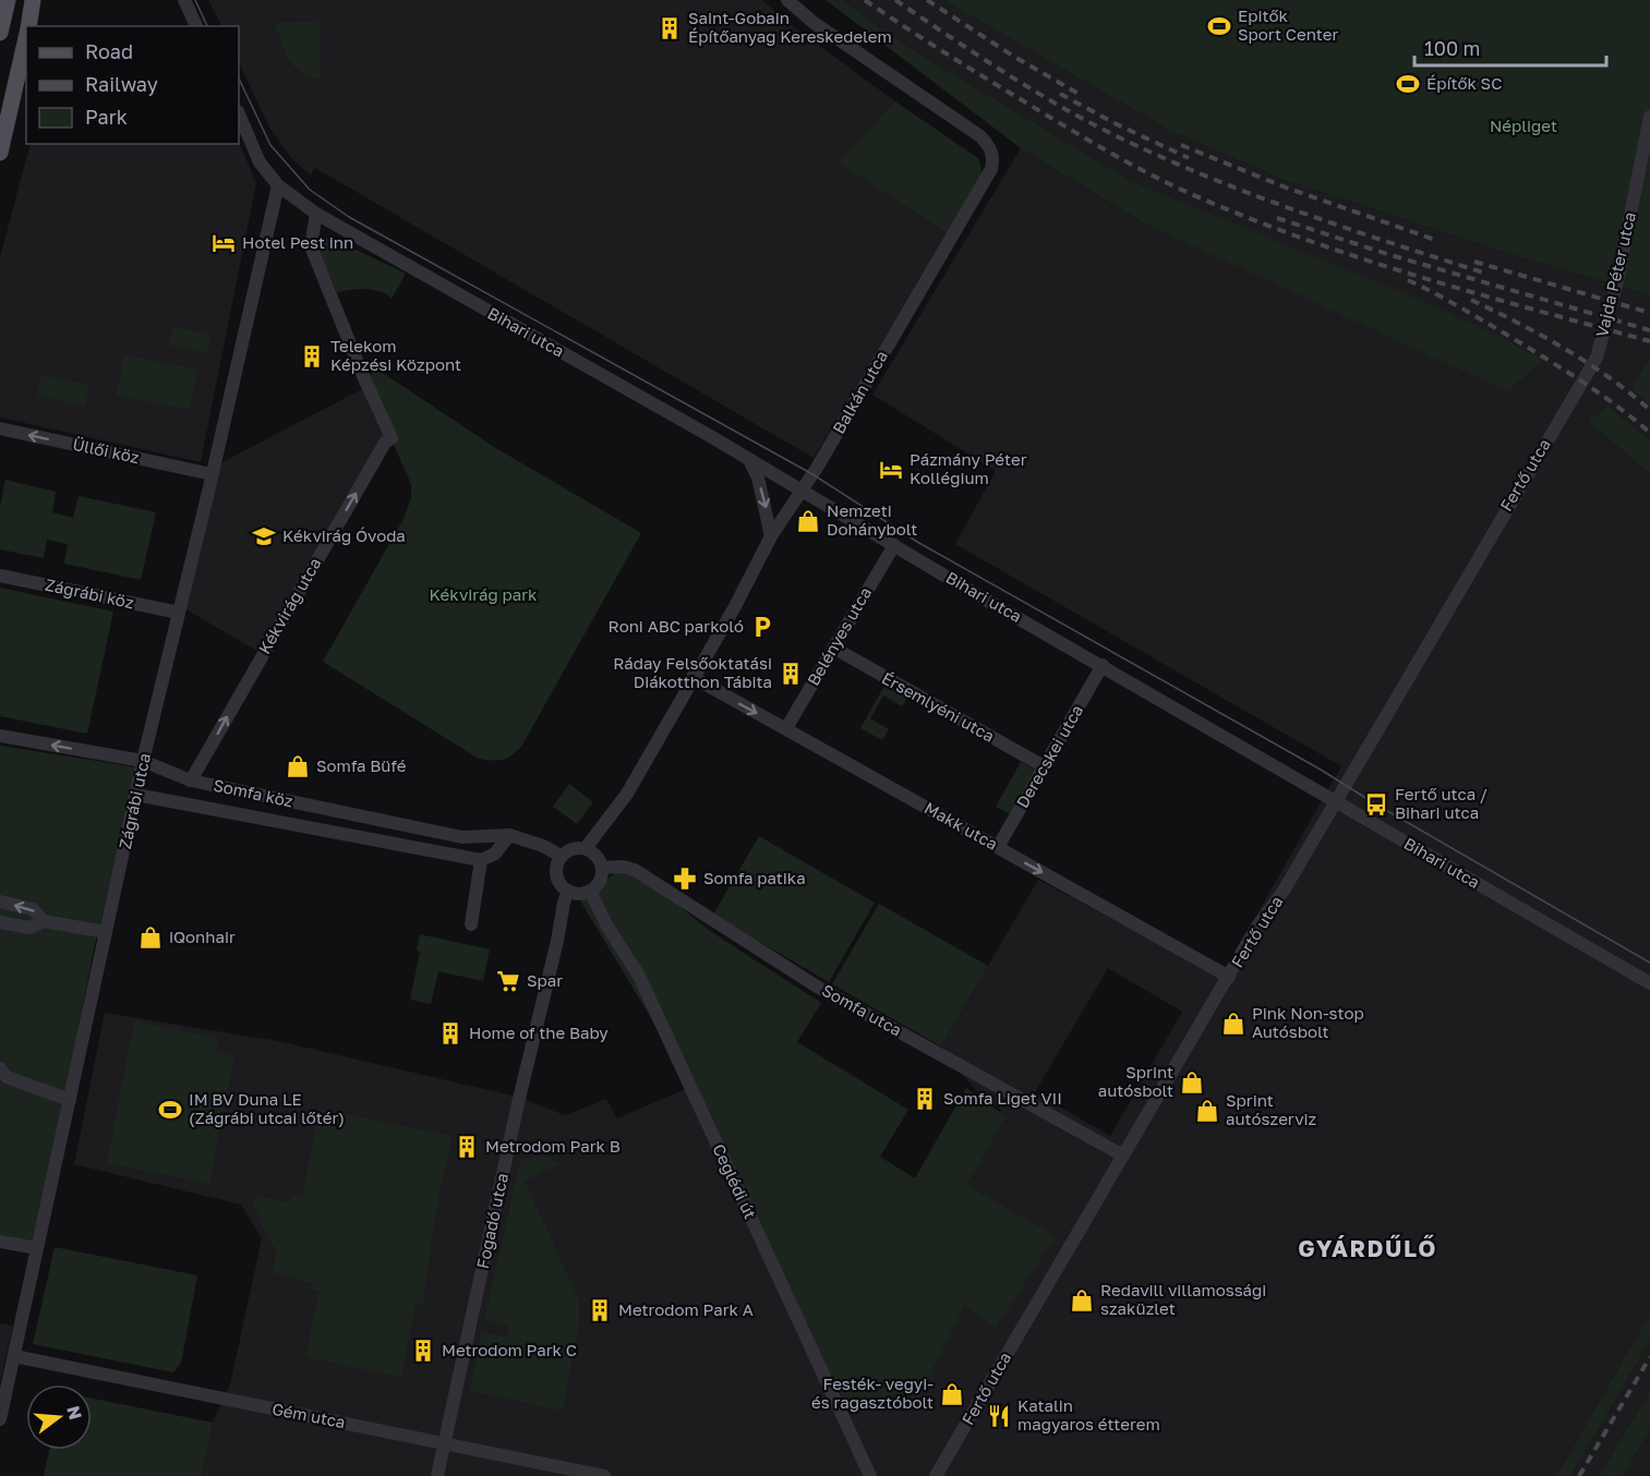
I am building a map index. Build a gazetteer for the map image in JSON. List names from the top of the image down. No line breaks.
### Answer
{"streets":{"street":["Vajda Péter utca","Bihari utca","Balkán utca","Üllői köz","Fertő utca","Zágrábi köz","Kékvirág utca","Belényes utca","Érsemlyéni utca","Derecskei utca","Somfa köz","Zágrábi utca","Makk utca","Somfa utca","Ceglédi út","Fogadó utca","Gém utca"]},"crossings":[["Vajda Péter utca","Fertő utca"],["Bihari utca","Balkán utca"],["Bihari utca","Fertő utca"],["Bihari utca","Kékvirág utca"],["Bihari utca","Belényes utca"],["Bihari utca","Derecskei utca"],["Balkán utca","Somfa köz"],["Balkán utca","Makk utca"],["Balkán utca","Somfa utca"],["Balkán utca","Ceglédi út"],["Balkán utca","Fogadó utca"],["Üllői köz","Zágrábi utca"],["Fertő utca","Makk utca"],["Fertő utca","Somfa utca"],["Zágrábi köz","Zágrábi utca"],["Kékvirág utca","Somfa köz"],["Belényes utca","Érsemlyéni utca"],["Belényes utca","Makk utca"],["Érsemlyéni utca","Derecskei utca"],["Derecskei utca","Makk utca"],["Somfa köz","Zágrábi utca"],["Somfa köz","Somfa utca"],["Somfa köz","Ceglédi út"],["Somfa köz","Fogadó utca"],["Zágrábi utca","Gém utca"],["Somfa utca","Ceglédi út"],["Somfa utca","Fogadó utca"],["Ceglédi út","Fogadó utca"],["Fogadó utca","Gém utca"]],"one_way":["Üllői köz","Kékvirág utca","Makk utca"],"districts":["GYÁRDŰLŐ"],"parks":["Népliget","Kékvirág park"],"places":{"sports":["Epitők Sport Center","Építők SC","IM BV Duna LE (Zágrábi utcai lőtér)"],"building":["Saint-Gobain Építőanyag Kereskedelem","Telekom Képzési Központ","Ráday Felsőoktatási Diákotthon Tábita","Home of the Baby","Somfa Liget VII","Metrodom Park B","Metrodom Park A","Metrodom Park C"],"hotel":["Hotel Pest inn","Pázmány Péter Kollégium"],"shop":["Nemzeti Dohánybolt","Somfa Büfé","iQonhair","Pink Non-stop Autósbolt","Sprint autósbolt","Sprint autószerviz","Redavill villamossági szaküzlet","Festék- vegyi- és ragasztóbolt"],"school or university":["Kékvirág Óvoda"],"parking":["Roni ABC parkoló"],"bus stop":["Fertő utca / Bihari utca"],"pharmacy":["Somfa patika"],"supermarket":["Spar"],"restaurant":["Katalin magyaros étterem"]},"legend":["Road","Railway","Park"],"scale_bar":"100 m","north":"right"}
